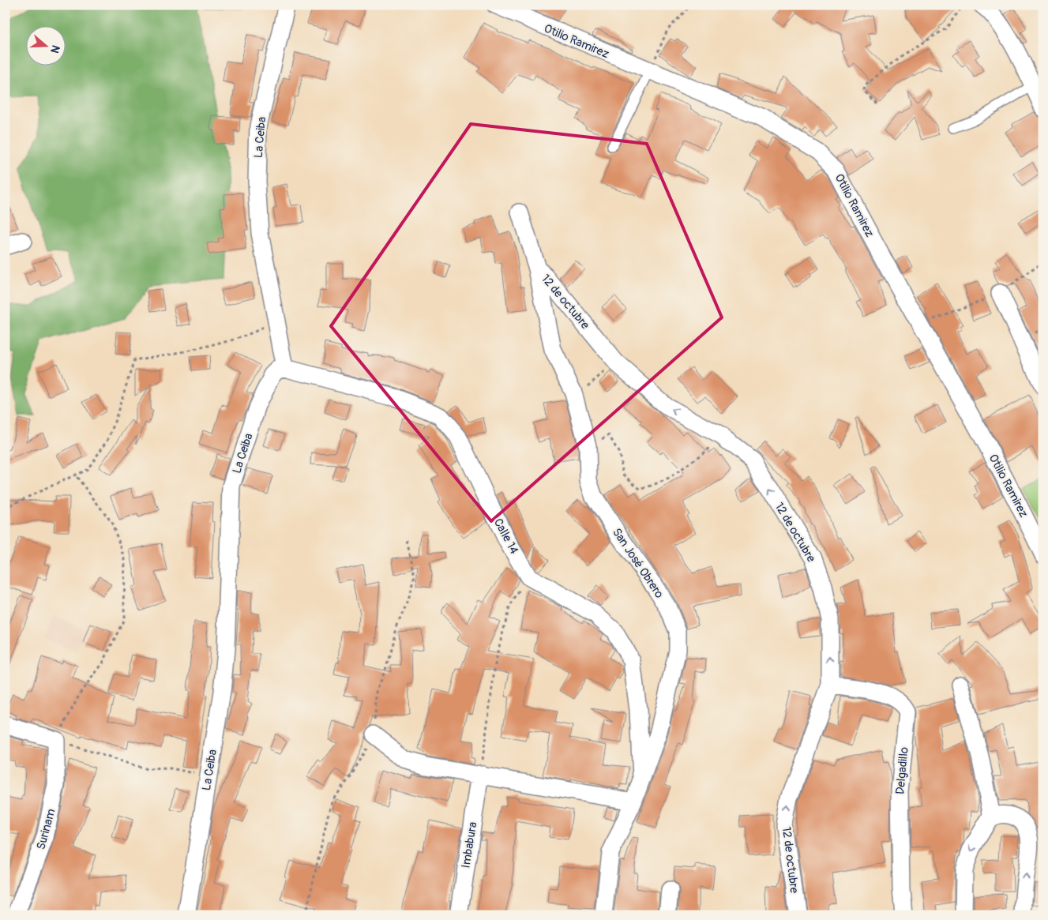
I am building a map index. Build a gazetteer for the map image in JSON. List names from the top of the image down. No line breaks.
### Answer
{"streets":{"street":["Otilio Ramirez","La Ceiba","12 de octubre","Calle 14","San José Obrero","Delgadillo","Surinam","Imbabura"]},"crossings":[["La Ceiba","Calle 14"],["12 de octubre","San José Obrero"],["12 de octubre","Delgadillo"],["Calle 14","San José Obrero"]],"one_way":["12 de octubre"],"north":"right"}
